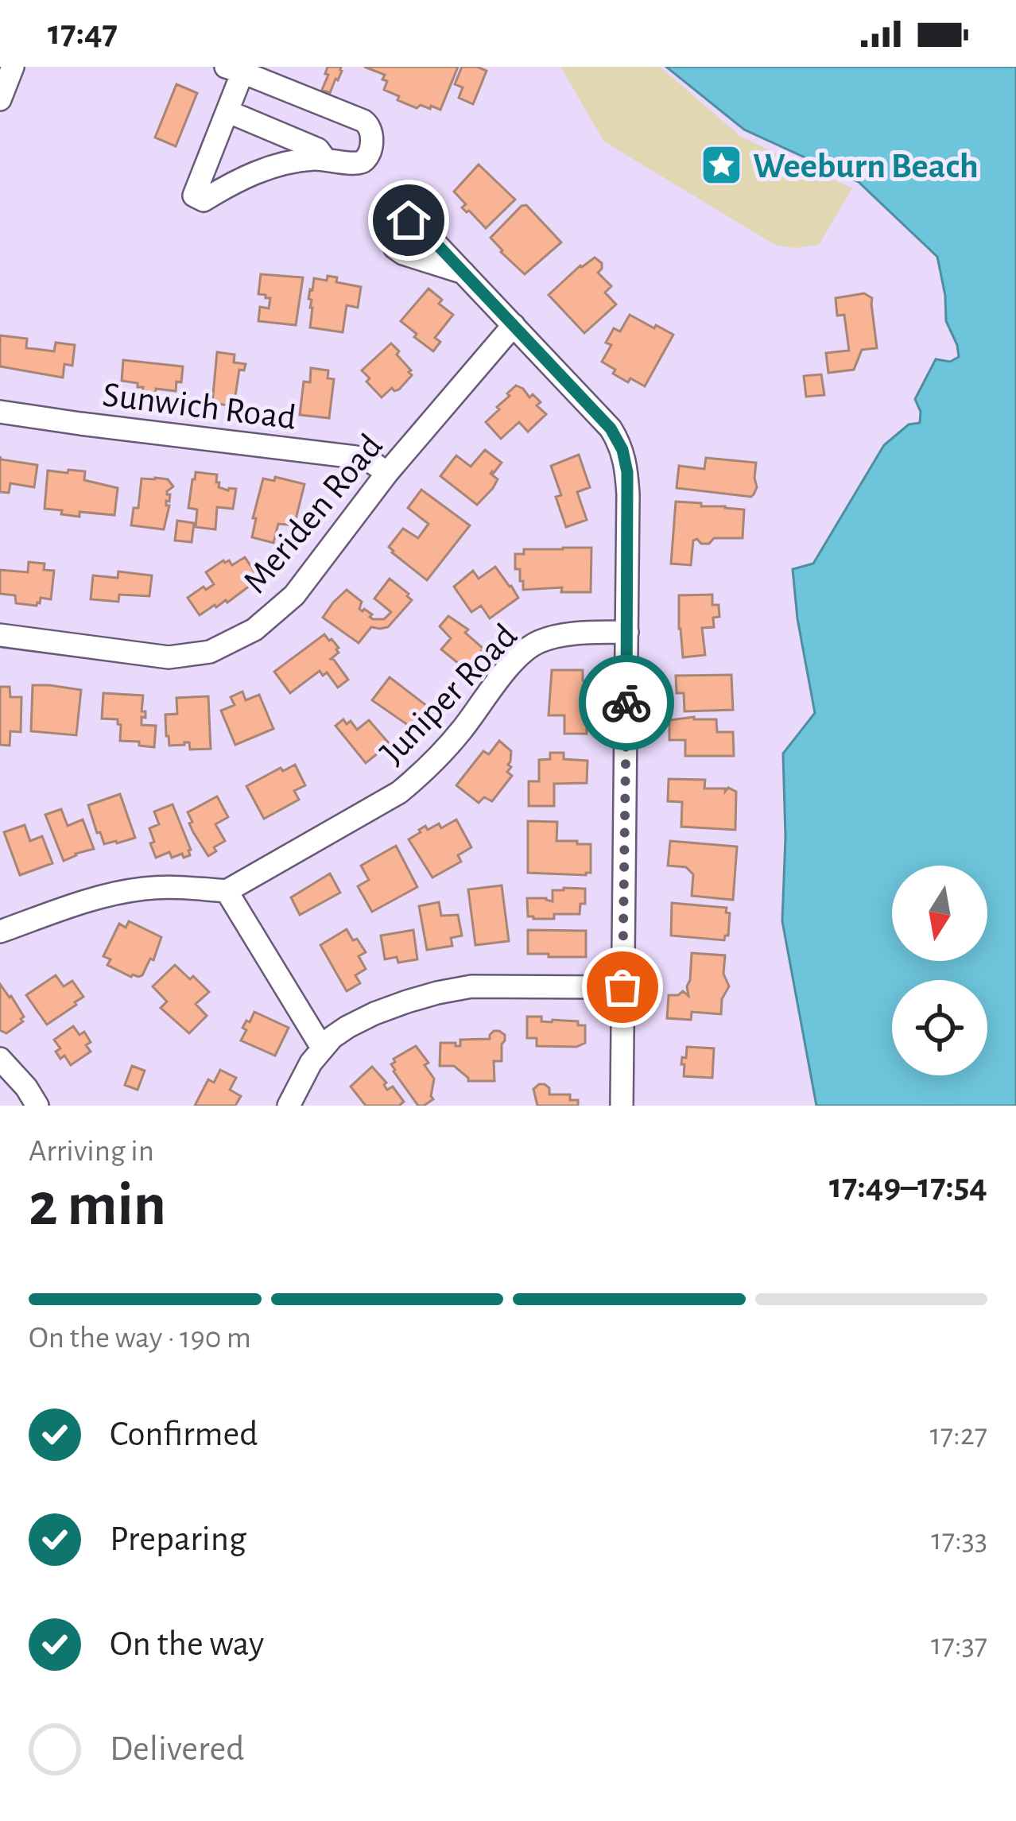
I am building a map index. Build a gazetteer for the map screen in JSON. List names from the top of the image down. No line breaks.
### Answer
{"streets":{"street":["Sunwich Road","Meriden Road","Juniper Road"]},"crossings":[["Sunwich Road","Meriden Road"]],"places":{"place":["Weeburn Beach"]},"north":"bottom","page":{"status":"17:47","heading":["2 min","Arriving in","17:49–17:54"],"bar":"On the way · 190 m","list":[["Confirmed","17:27"],["Preparing","17:33"],["On the way","17:37"],"Delivered"]}}
